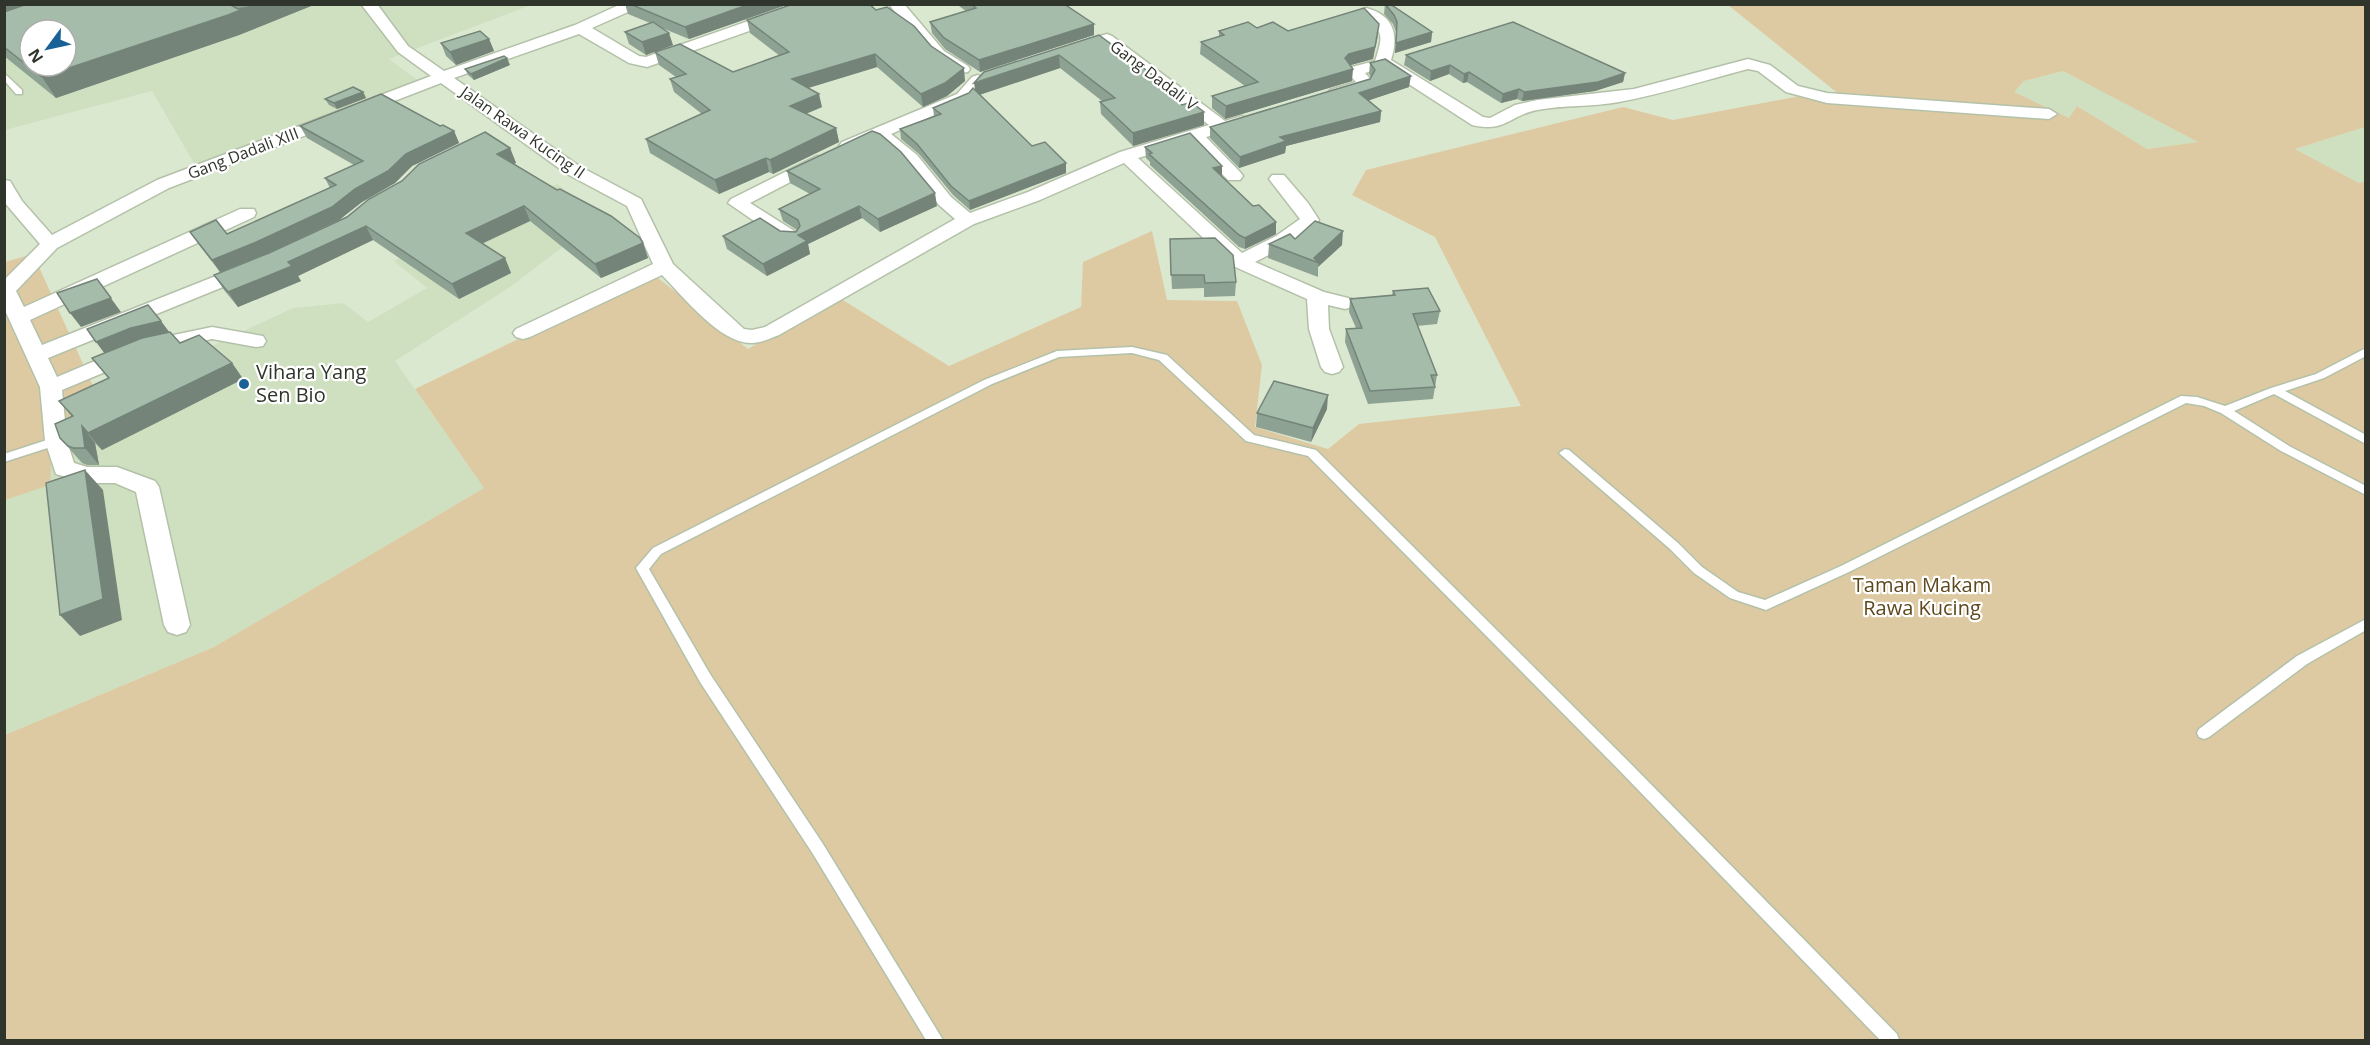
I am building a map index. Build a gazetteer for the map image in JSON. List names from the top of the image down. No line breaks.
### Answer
{"streets":{"street":["Gang Dadali V","Jalan Rawa Kucing II","Gang Dadali XIII"]},"crossings":[["Gang Dadali V","Jalan Rawa Kucing II"],["Jalan Rawa Kucing II","Gang Dadali XIII"]],"parks":["Taman Makam Rawa Kucing"],"places":["Vihara Yang Sen Bio"],"north":"bottom left"}
